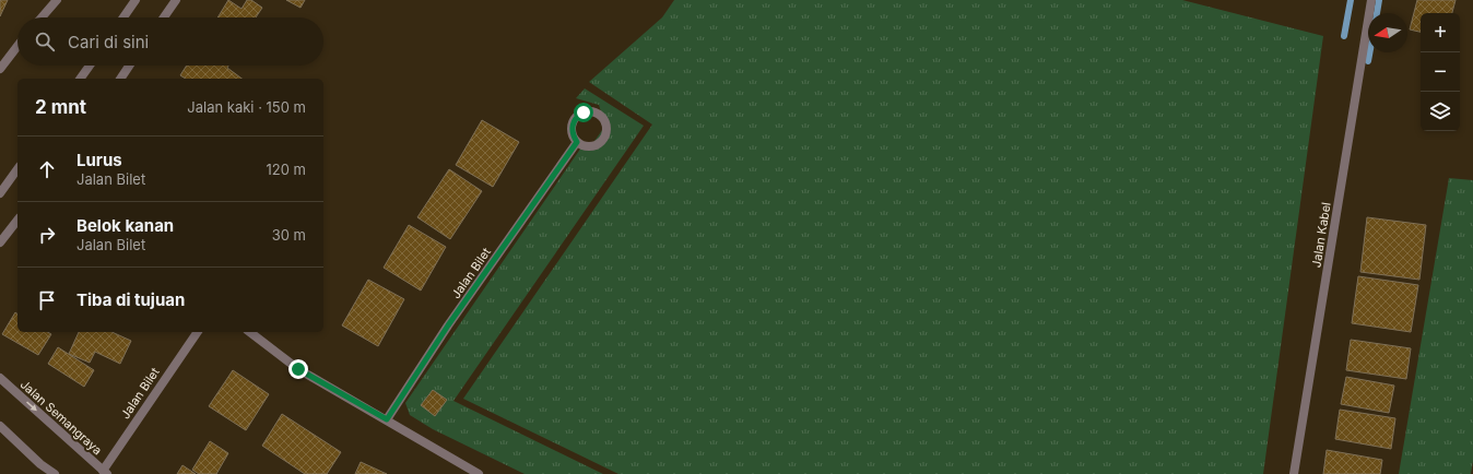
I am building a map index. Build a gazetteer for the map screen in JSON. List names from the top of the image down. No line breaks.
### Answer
{"streets":{"street":["Jalan Kabel","Jalan Bilet","Jalan Semangraya"]},"crossings":[["Jalan Bilet","Jalan Semangraya"]],"north":"left","page":{"map_buttons":["+","−"],"search":"Cari di sini","heading":["2 mnt","Jalan kaki · 150 m"],"list":[["Lurus","Jalan Bilet","120 m"],["Belok kanan","Jalan Bilet","30 m"],"Tiba di tujuan"]}}
